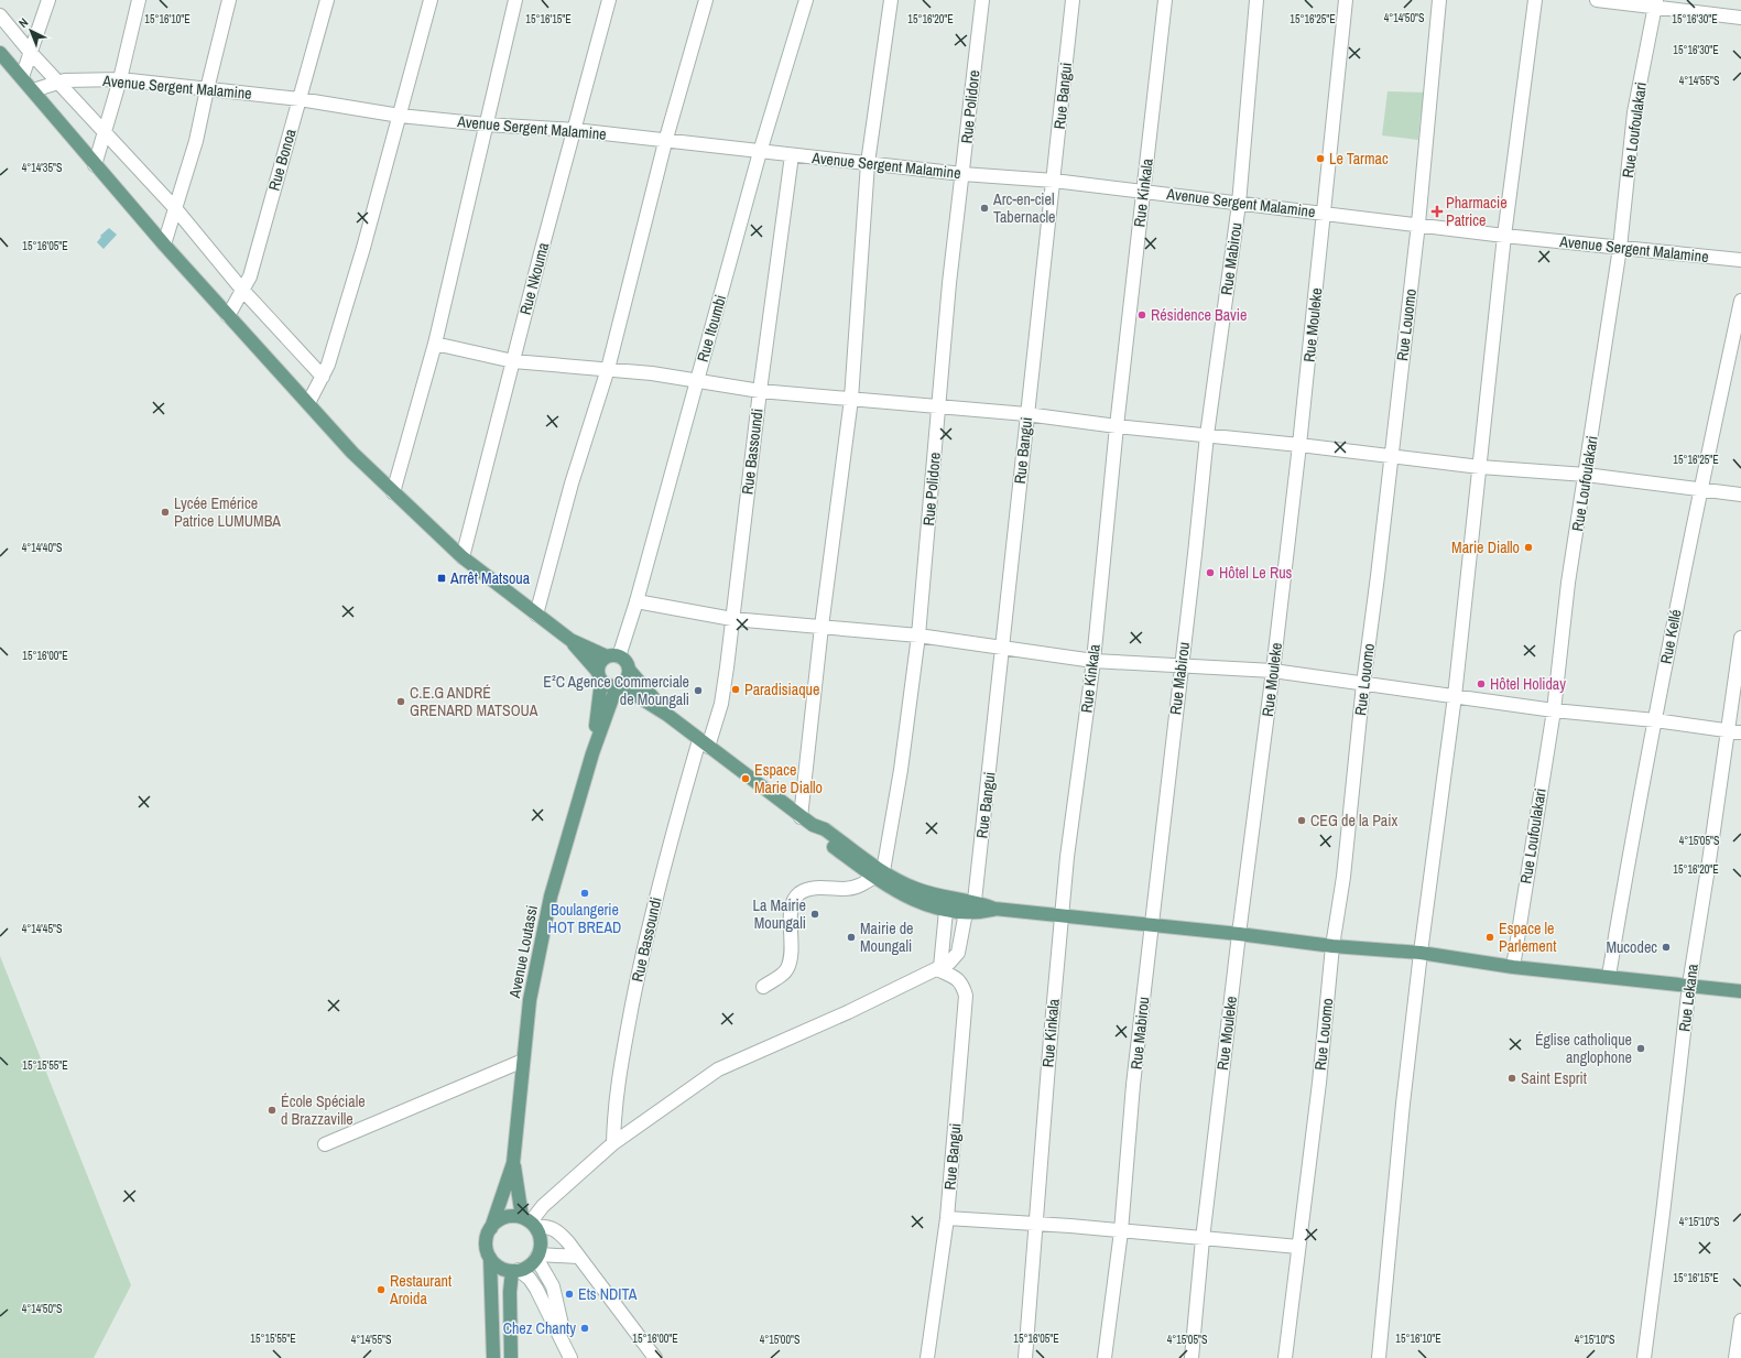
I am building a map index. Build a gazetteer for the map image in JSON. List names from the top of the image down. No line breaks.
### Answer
{"streets":{"main road":["Avenue Loutassi"],"street":["Avenue Sergent Malamine","Rue Bangui","Rue Polidore","Rue Loufoulakari","Rue Bonoa","Rue Kinkala","Rue Mabirou","Rue Nkouma","Rue Mouleke","Rue Louomo","Rue Itoumbi","Rue Bassoundi","Rue Kellé","Rue Lekana"]},"crossings":[["Avenue Sergent Malamine","Rue Bangui"],["Avenue Sergent Malamine","Rue Polidore"],["Avenue Sergent Malamine","Rue Loufoulakari"],["Avenue Sergent Malamine","Rue Bonoa"],["Avenue Sergent Malamine","Rue Kinkala"],["Avenue Sergent Malamine","Rue Mabirou"],["Avenue Sergent Malamine","Rue Nkouma"],["Avenue Sergent Malamine","Rue Mouleke"],["Avenue Sergent Malamine","Rue Louomo"],["Avenue Sergent Malamine","Rue Itoumbi"],["Avenue Sergent Malamine","Rue Bassoundi"],["Rue Bangui","Rue Bassoundi"],["Rue Bangui","Avenue Loutassi"]],"places":{"other":["Le Tarmac","Arc-en-ciel Tabernacle","Résidence Bavie","Lycée Emérice Patrice LUMUMBA","Marie Diallo","Hôtel Le Rus","Hôtel Holiday","Paradisiaque","E²C Agence Commerciale de Moungali","C.E.G ANDRÉ GRENARD MATSOUA","Espace Marie Diallo","CEG de la Paix","Boulangerie HOT BREAD","La Mairie Moungali","Mairie de Moungali","Espace le Parlement","Mucodec","Église catholique anglophone","Saint Esprit","École Spéciale d Brazzaville","Restaurant Aroida","Ets NDITA","Chez Chanty"],"health":["Pharmacie Patrice"],"transit":["Arrêt Matsoua"]},"north":"top left","coordinates":["4°14'50\"S","15°16'10\"E","15°16'15\"E","15°16'20\"E","15°16'25\"E","15°16'30\"E","4°14'55\"S","4°14'35\"S","15°16'05\"E","4°14'40\"S","15°16'00\"E","4°15'05\"S","4°14'45\"S","15°15'55\"E","4°15'10\"S","4°15'00\"S"]}
